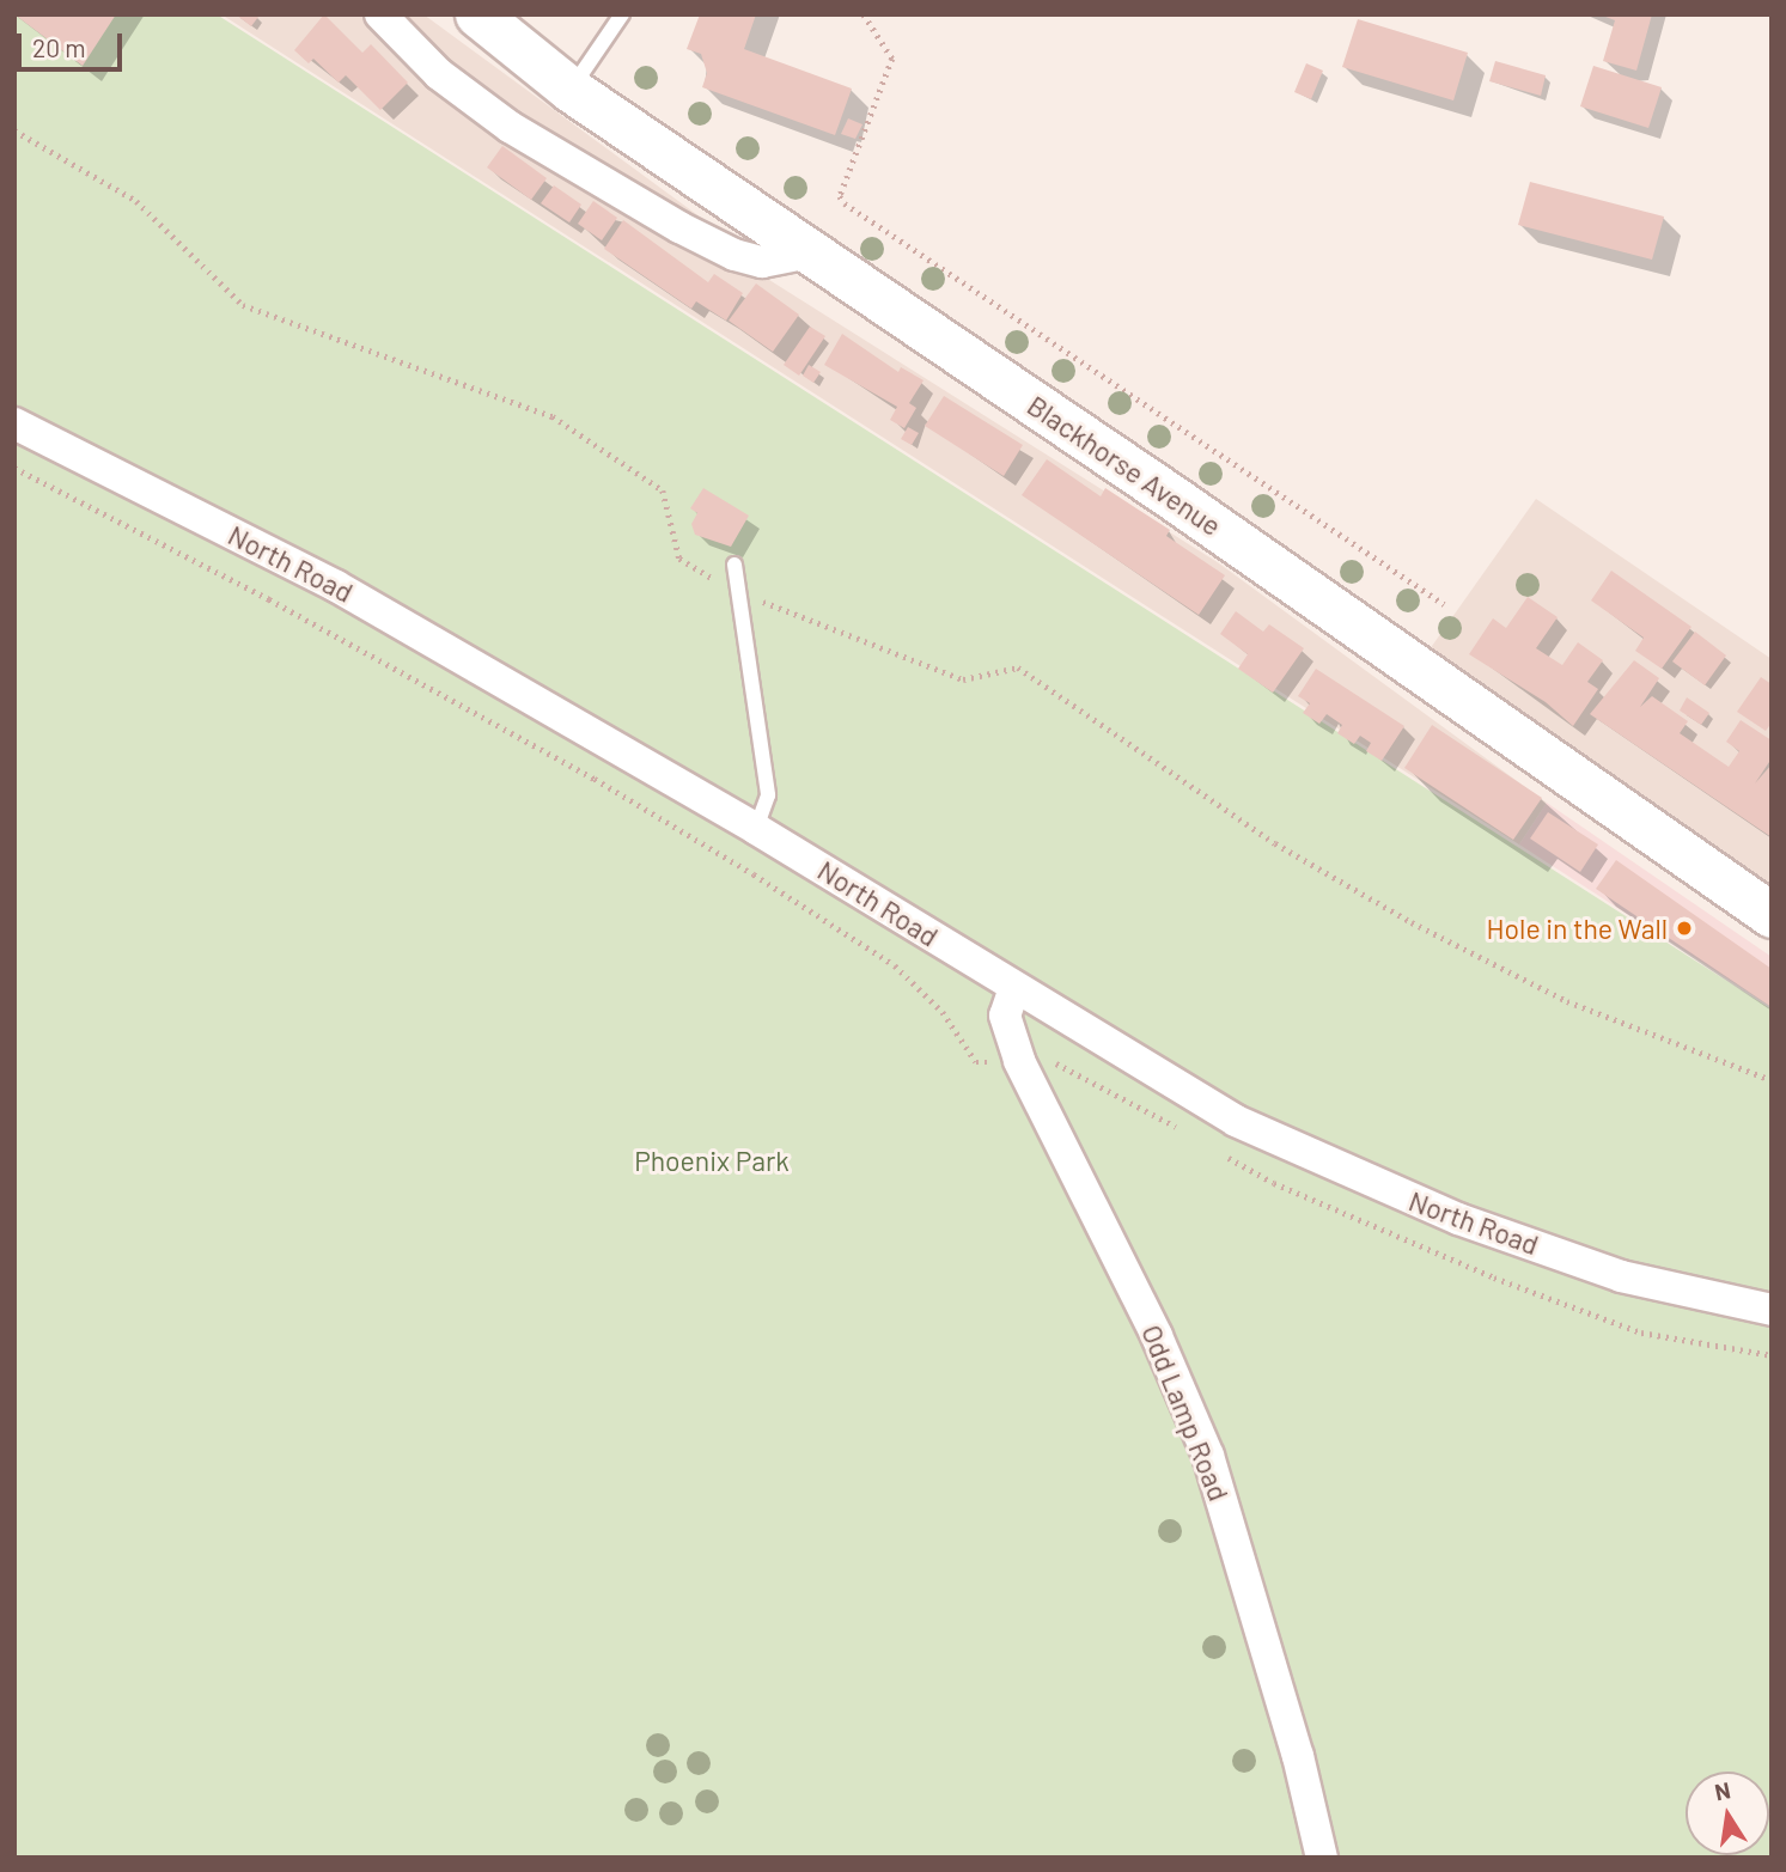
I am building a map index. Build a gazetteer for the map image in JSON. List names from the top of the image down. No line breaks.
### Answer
{"streets":{"main road":["Blackhorse Avenue"],"street":["North Road","Odd Lamp Road"]},"crossings":[["North Road","Odd Lamp Road"]],"parks":["Phoenix Park"],"places":["Hole in the Wall"],"scale_bar":"20 m","north":"top"}
